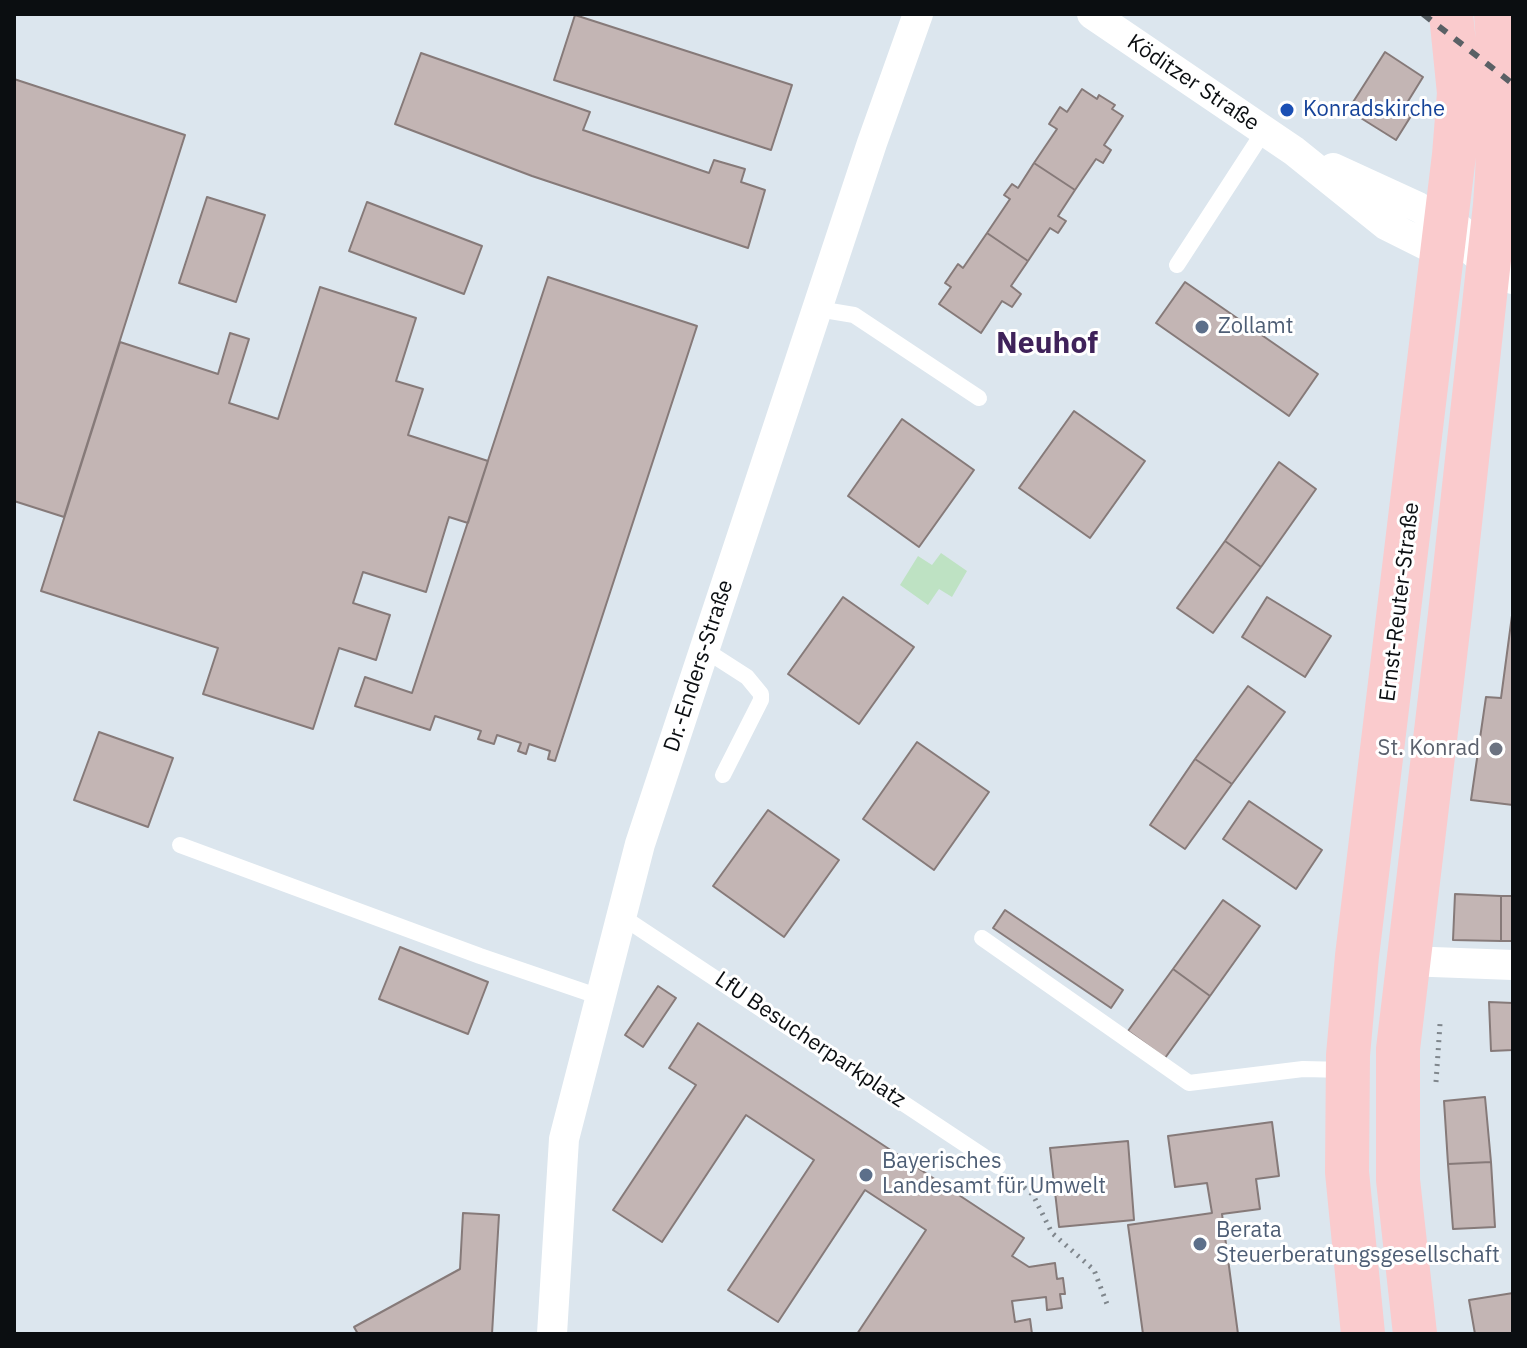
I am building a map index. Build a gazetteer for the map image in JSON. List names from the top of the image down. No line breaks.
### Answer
{"streets":{"main road":["Ernst-Reuter-Straße"],"street":["Köditzer Straße","Dr.-Enders-Straße"],"lane":["LfU Besucherparkplatz"]},"crossings":[["Köditzer Straße","Ernst-Reuter-Straße"],["Dr.-Enders-Straße","LfU Besucherparkplatz"]],"districts":["Neuhof"],"places":["Konradskirche","Zollamt","St. Konrad","Bayerisches Landesamt für Umwelt","Berata Steuerberatungsgesellschaft"]}
